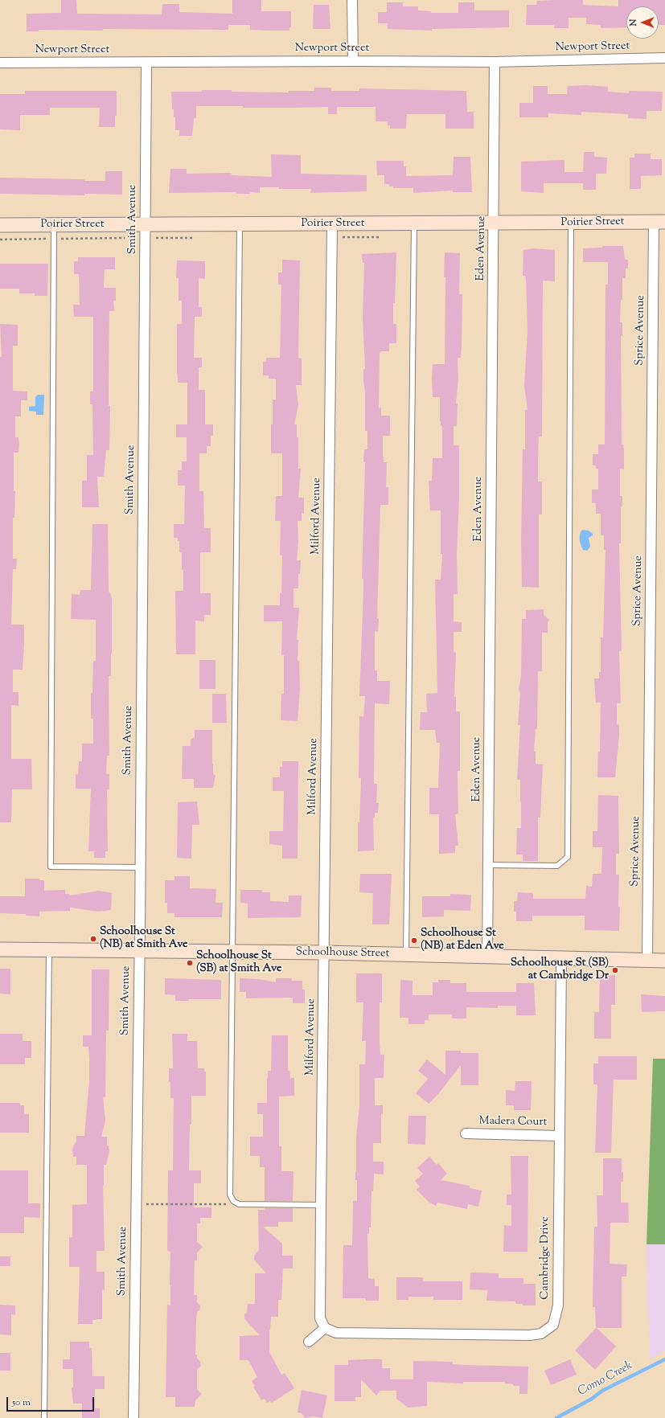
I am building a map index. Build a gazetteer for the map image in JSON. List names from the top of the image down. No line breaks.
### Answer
{"streets":{"street":["Newport Street","Smith Avenue","Poirier Street","Eden Avenue","Sprice Avenue","Milford Avenue","Schoolhouse Street","Madera Court","Cambridge Drive"]},"crossings":[["Newport Street","Smith Avenue"],["Newport Street","Eden Avenue"],["Smith Avenue","Poirier Street"],["Smith Avenue","Schoolhouse Street"],["Poirier Street","Eden Avenue"],["Poirier Street","Sprice Avenue"],["Poirier Street","Milford Avenue"],["Eden Avenue","Schoolhouse Street"],["Sprice Avenue","Schoolhouse Street"],["Milford Avenue","Schoolhouse Street"],["Milford Avenue","Cambridge Drive"],["Schoolhouse Street","Cambridge Drive"],["Madera Court","Cambridge Drive"]],"water":["Como Creek"],"places":["Schoolhouse St (NB) at Smith Ave","Schoolhouse St (NB) at Eden Ave","Schoolhouse St (SB) at Smith Ave","Schoolhouse St (SB) at Cambridge Dr"],"scale_bar":"50 m","north":"left"}
